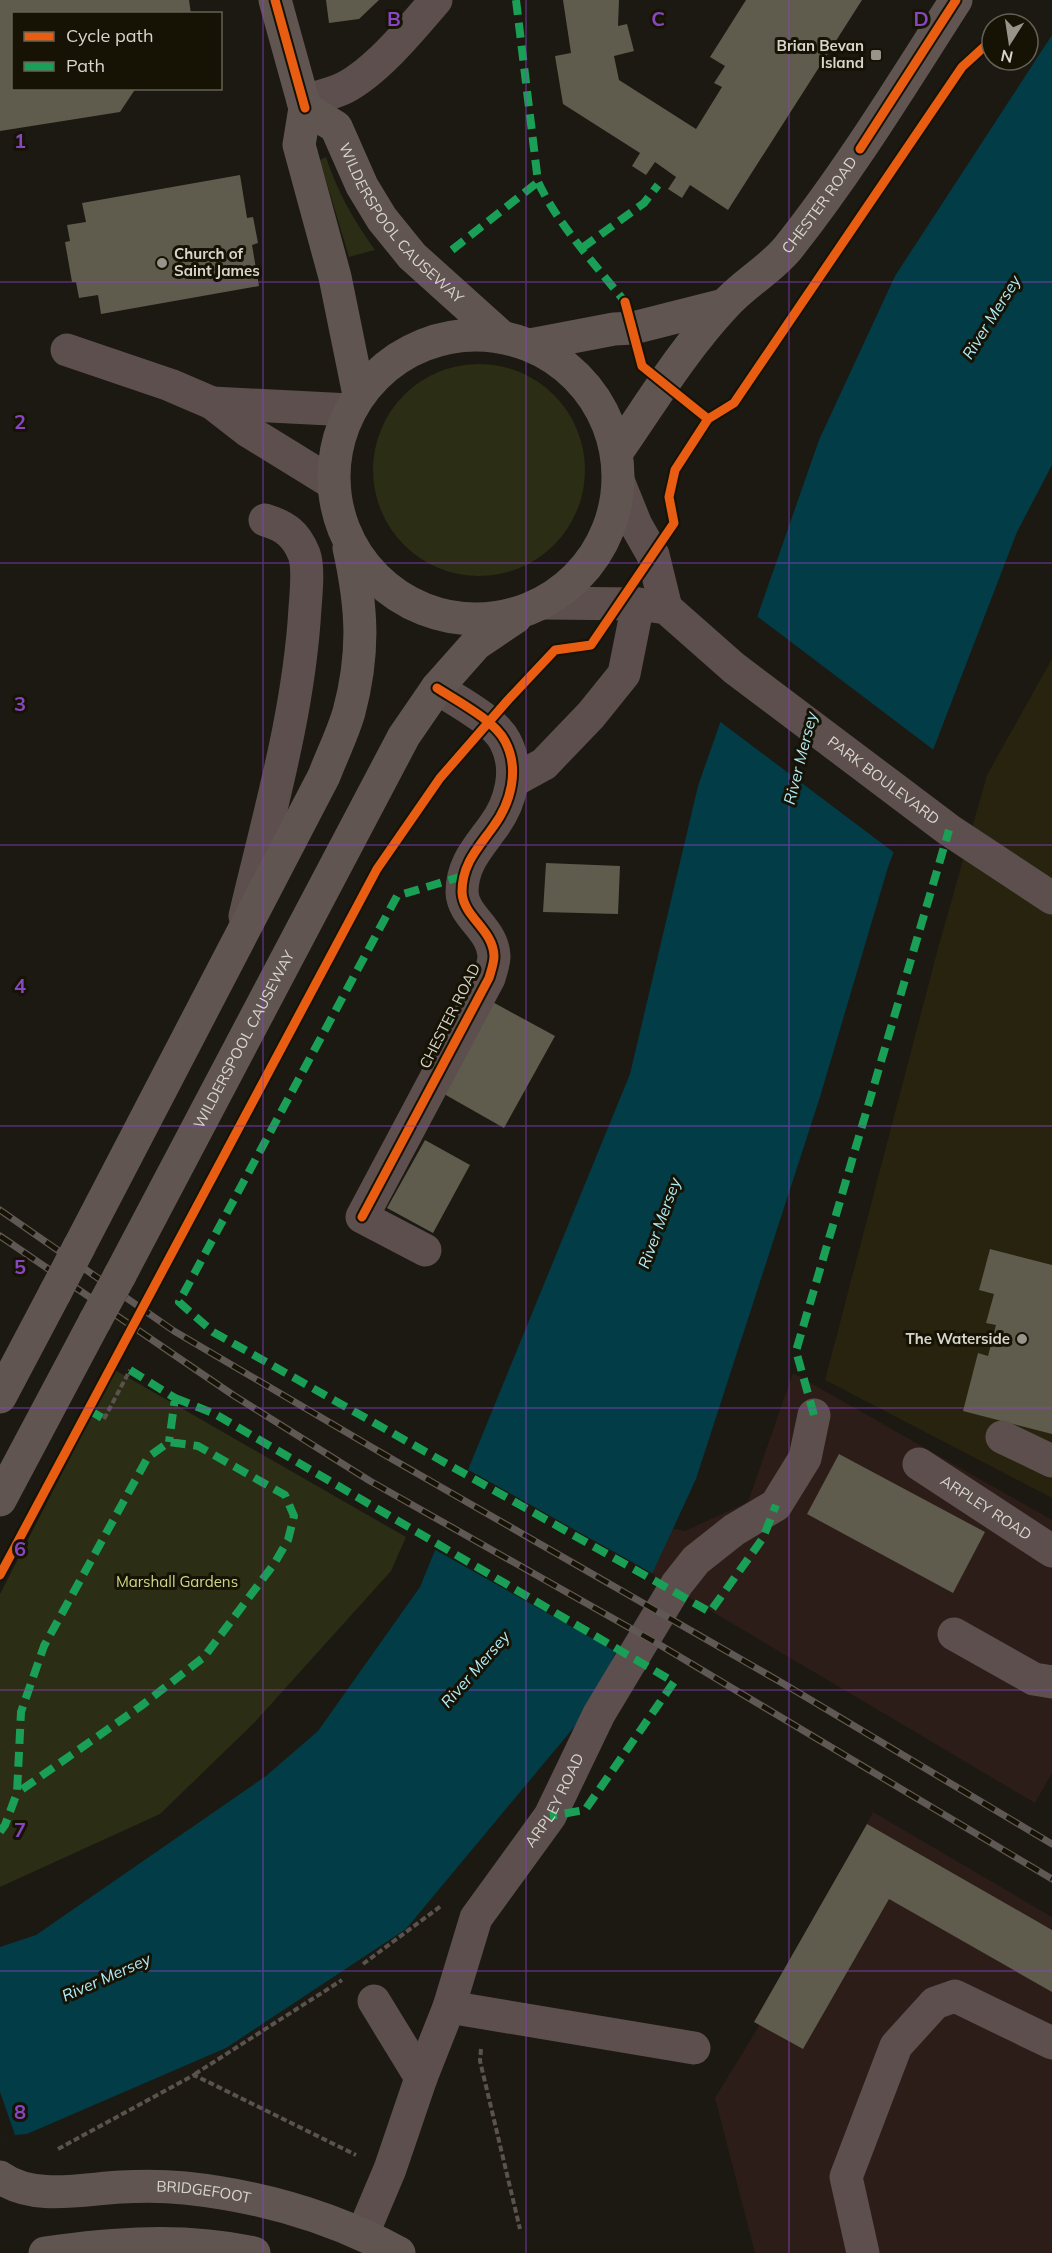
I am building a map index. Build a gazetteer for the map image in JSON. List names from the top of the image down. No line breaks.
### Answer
{"streets":{"highway":["CHESTER ROAD","WILDERSPOOL CAUSEWAY","BRIDGEFOOT"],"street":["PARK BOULEVARD","ARPLEY ROAD"]},"crossings":[["CHESTER ROAD","WILDERSPOOL CAUSEWAY"],["ARPLEY ROAD","BRIDGEFOOT"]],"water":["River Mersey"],"parks":["Marshall Gardens"],"places":{"transit":["Brian Bevan Island"],"other":["Church of Saint James","The Waterside"]},"legend":["Cycle path","Path"],"north":"bottom","grid":{"columns":["B","C","D"],"rows":["1","2","3","4","5","6","7","8"]}}
